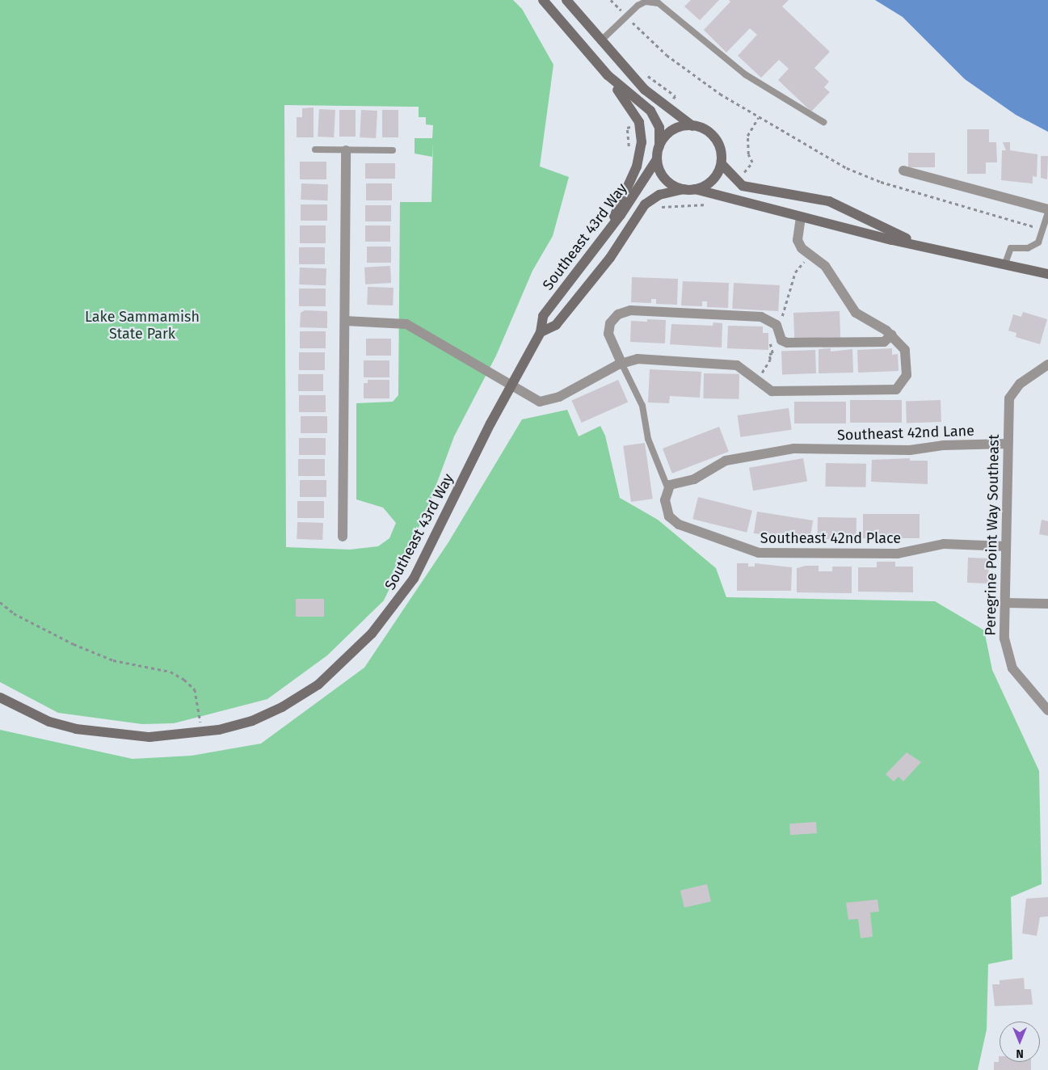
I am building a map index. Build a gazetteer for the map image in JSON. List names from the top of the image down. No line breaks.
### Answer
{"streets":{"main road":["Southeast 43rd Way"],"street":["Southeast 42nd Lane","Peregrine Point Way Southeast","Southeast 42nd Place"]},"crossings":[["Southeast 42nd Lane","Peregrine Point Way Southeast"],["Southeast 42nd Lane","Southeast 42nd Place"],["Peregrine Point Way Southeast","Southeast 42nd Place"]],"parks":["Lake Sammamish State Park"],"north":"bottom"}
